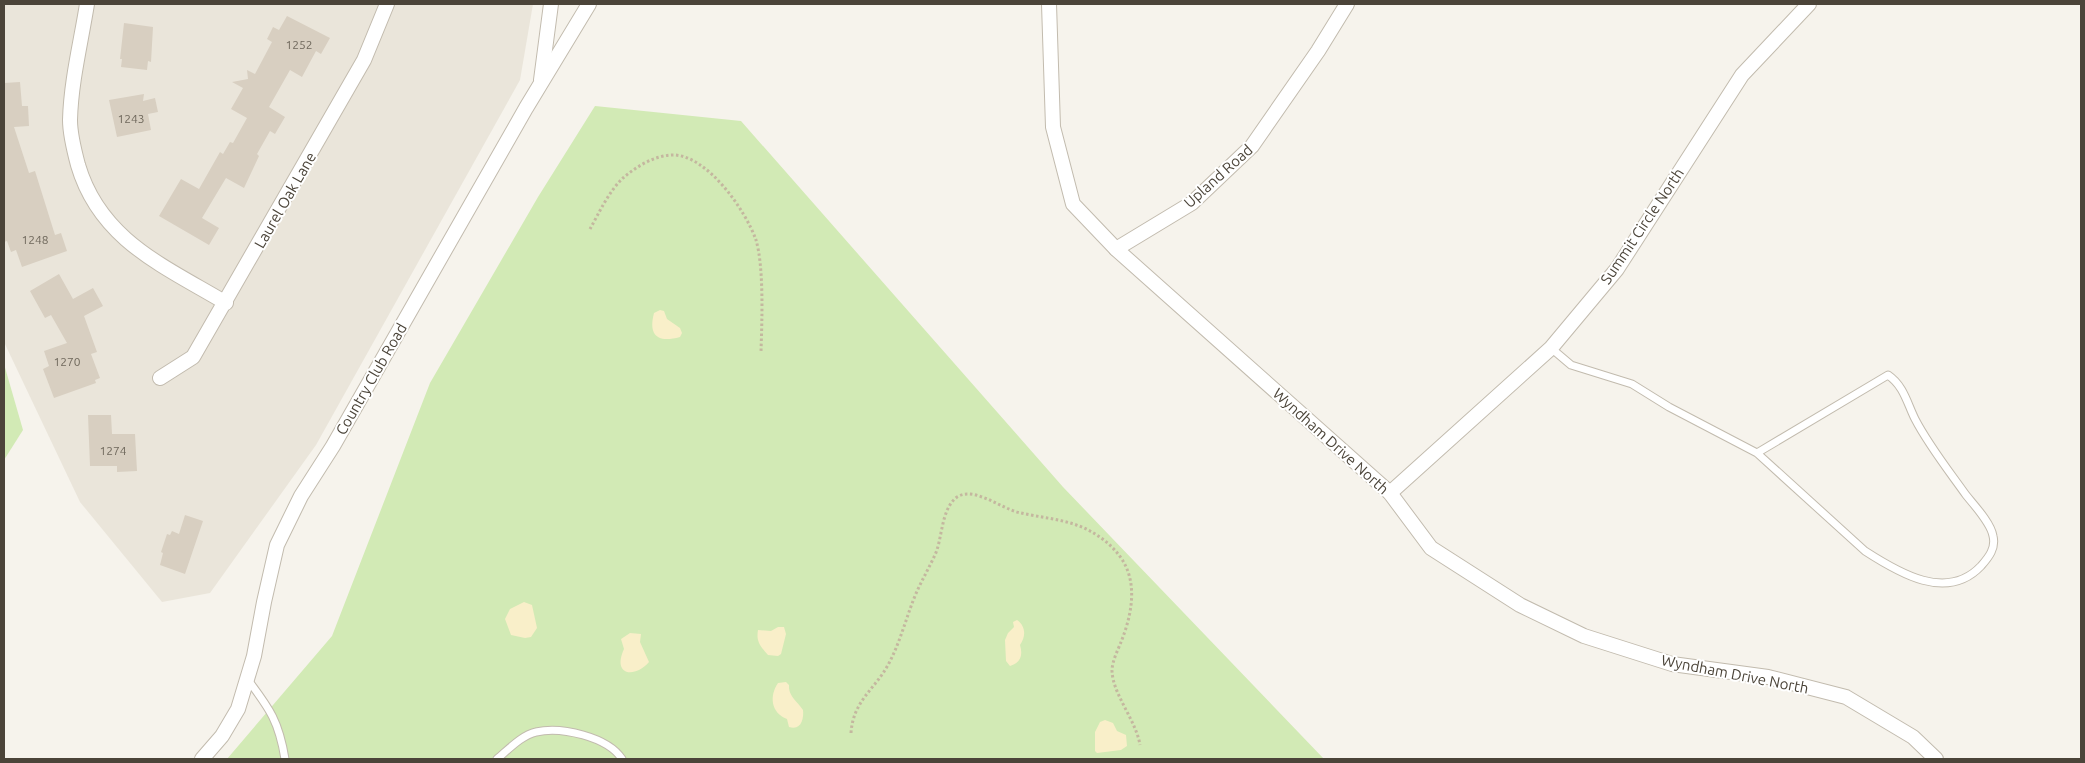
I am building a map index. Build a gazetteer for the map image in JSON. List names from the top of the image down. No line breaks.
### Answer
{"streets":{"street":["Upland Road","Laurel Oak Lane","Summit Circle North","Country Club Road","Wyndham Drive North"]},"crossings":[["Upland Road","Wyndham Drive North"],["Summit Circle North","Wyndham Drive North"]],"house_numbers":["1252","1243","1248","1270","1274"]}
